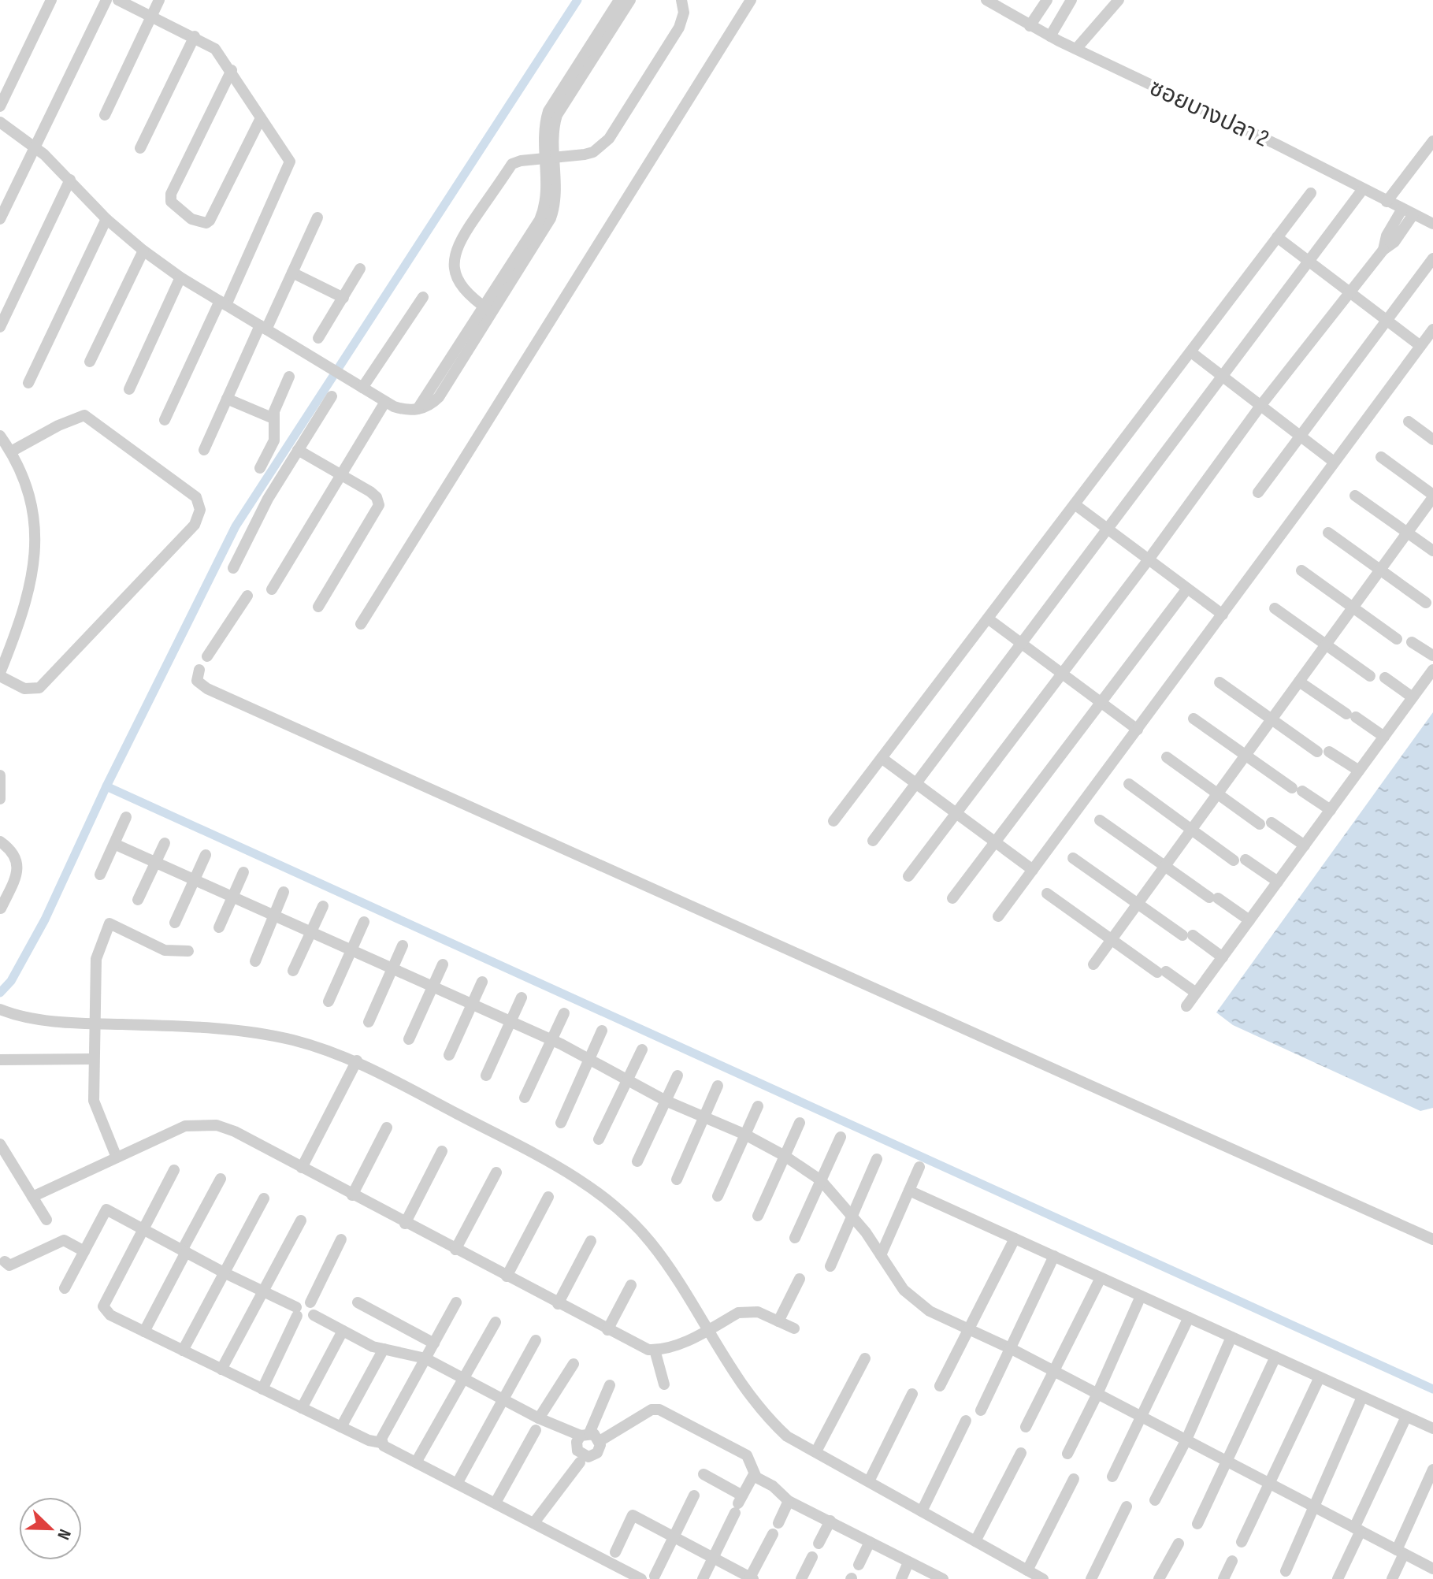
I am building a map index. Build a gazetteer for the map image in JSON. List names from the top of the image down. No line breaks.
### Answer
{"streets":{"street":["ซอยบางปลา 2"]},"north":"bottom right"}
